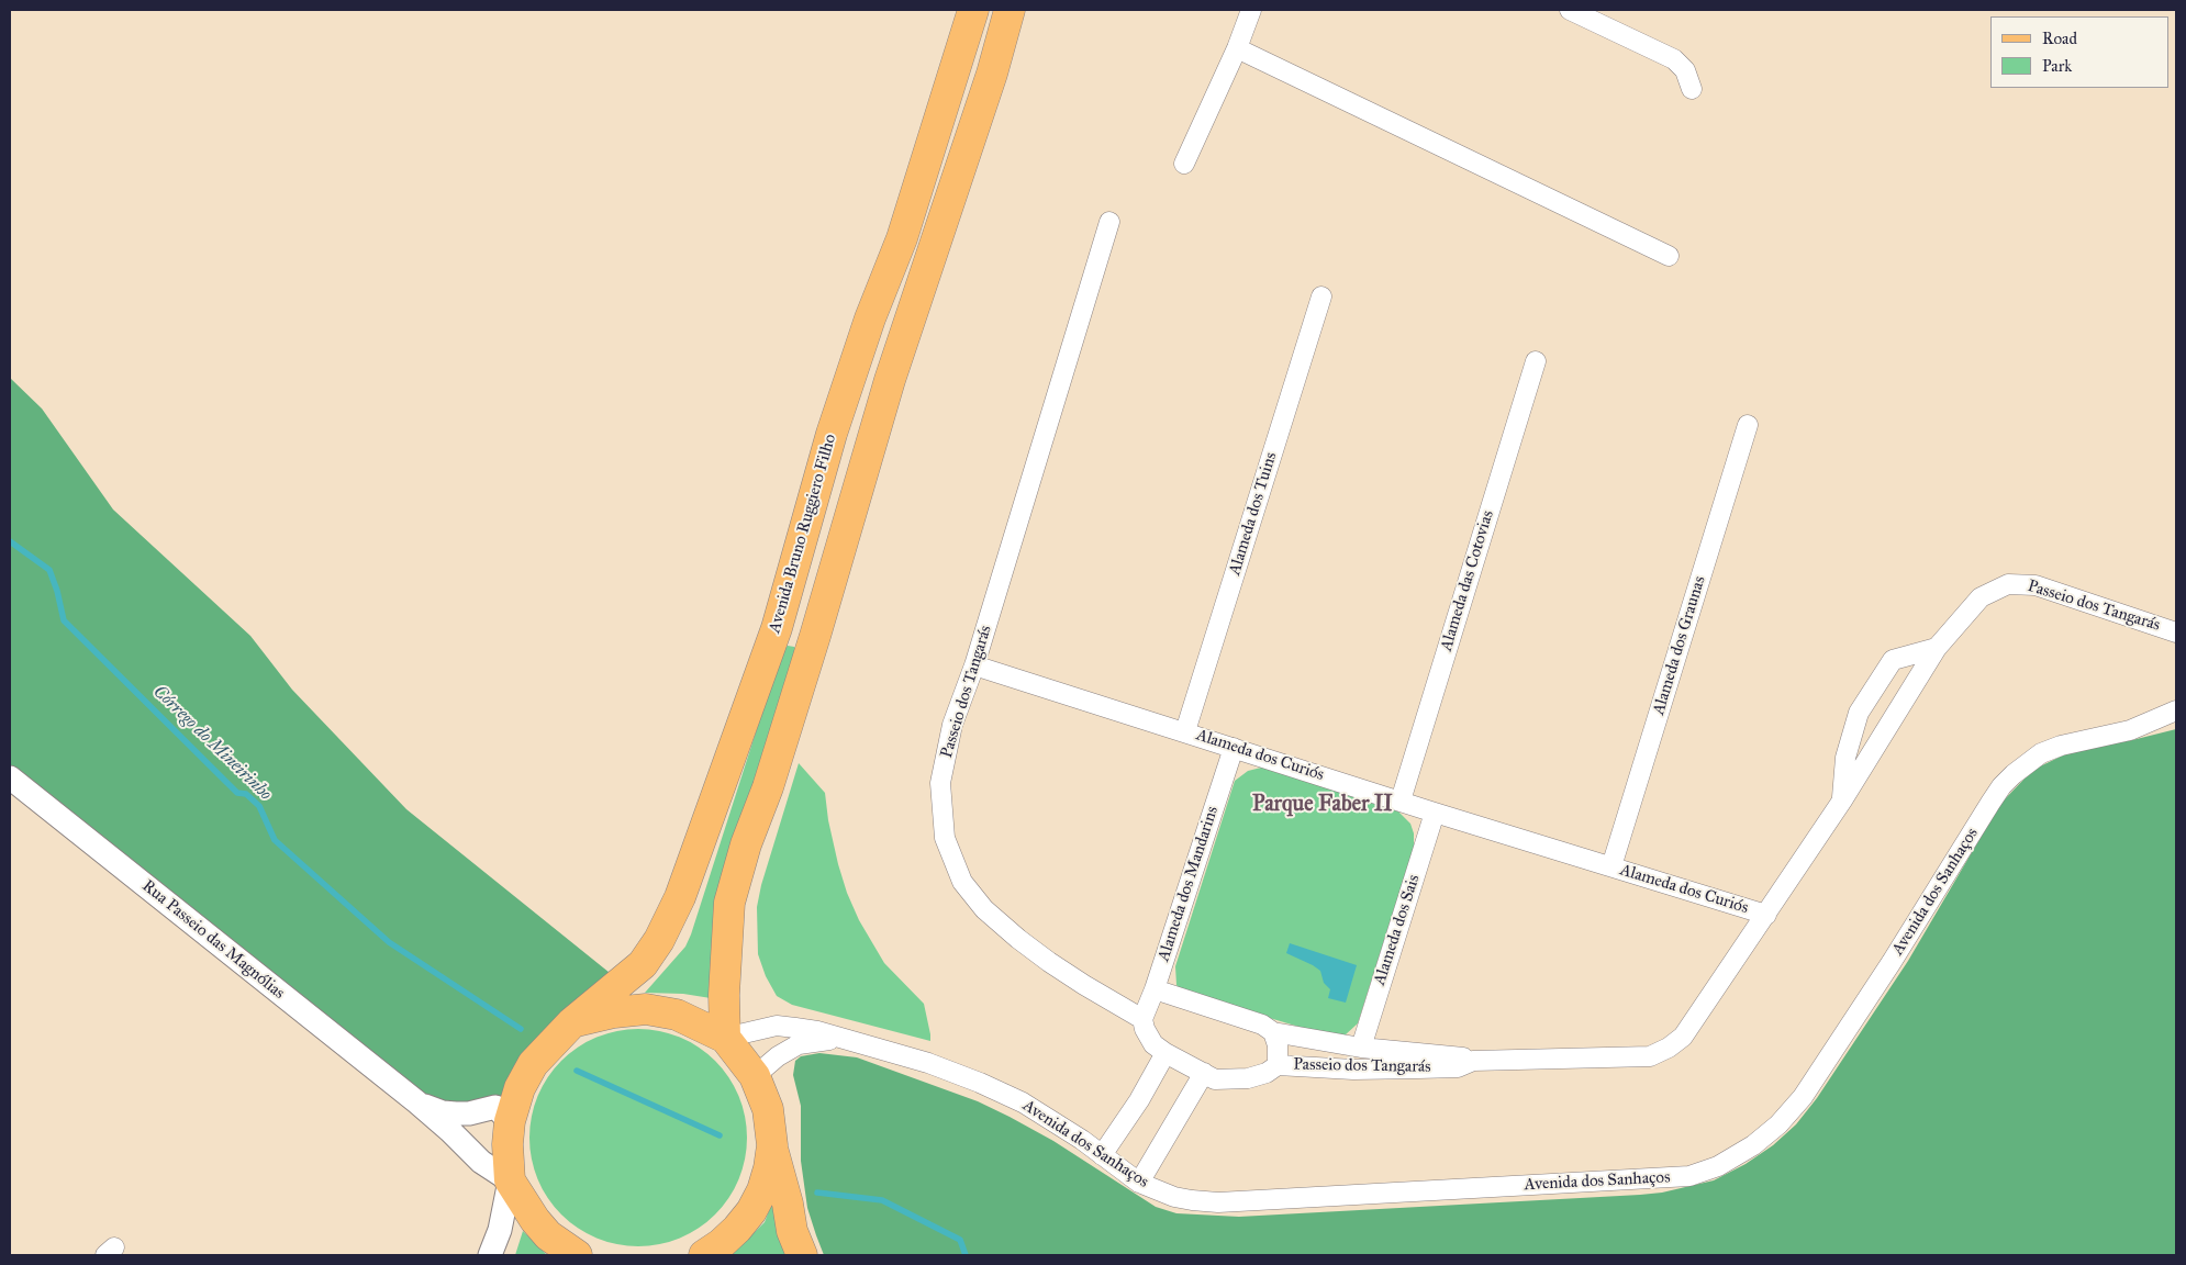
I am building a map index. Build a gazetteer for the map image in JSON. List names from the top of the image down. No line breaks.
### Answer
{"streets":{"main road":["Avenida Bruno Ruggiero Filho"],"street":["Alameda dos Tuins","Alameda das Cotovias","Passeio dos Tangarás","Alameda dos Graunas","Alameda dos Curiós","Alameda dos Mandarins","Avenida dos Sanhaços","Alameda dos Sais","Rua Passeio das Magnólias"]},"crossings":[["Alameda dos Tuins","Alameda dos Curiós"],["Avenida Bruno Ruggiero Filho","Rua Passeio das Magnólias"],["Alameda das Cotovias","Alameda dos Curiós"],["Passeio dos Tangarás","Alameda dos Curiós"],["Passeio dos Tangarás","Alameda dos Mandarins"],["Passeio dos Tangarás","Alameda dos Sais"],["Alameda dos Graunas","Alameda dos Curiós"],["Alameda dos Curiós","Alameda dos Mandarins"],["Alameda dos Curiós","Alameda dos Sais"]],"districts":["Parque Faber II"],"water":["Córrego do Mineirinho"],"legend":["Road","Park"]}
